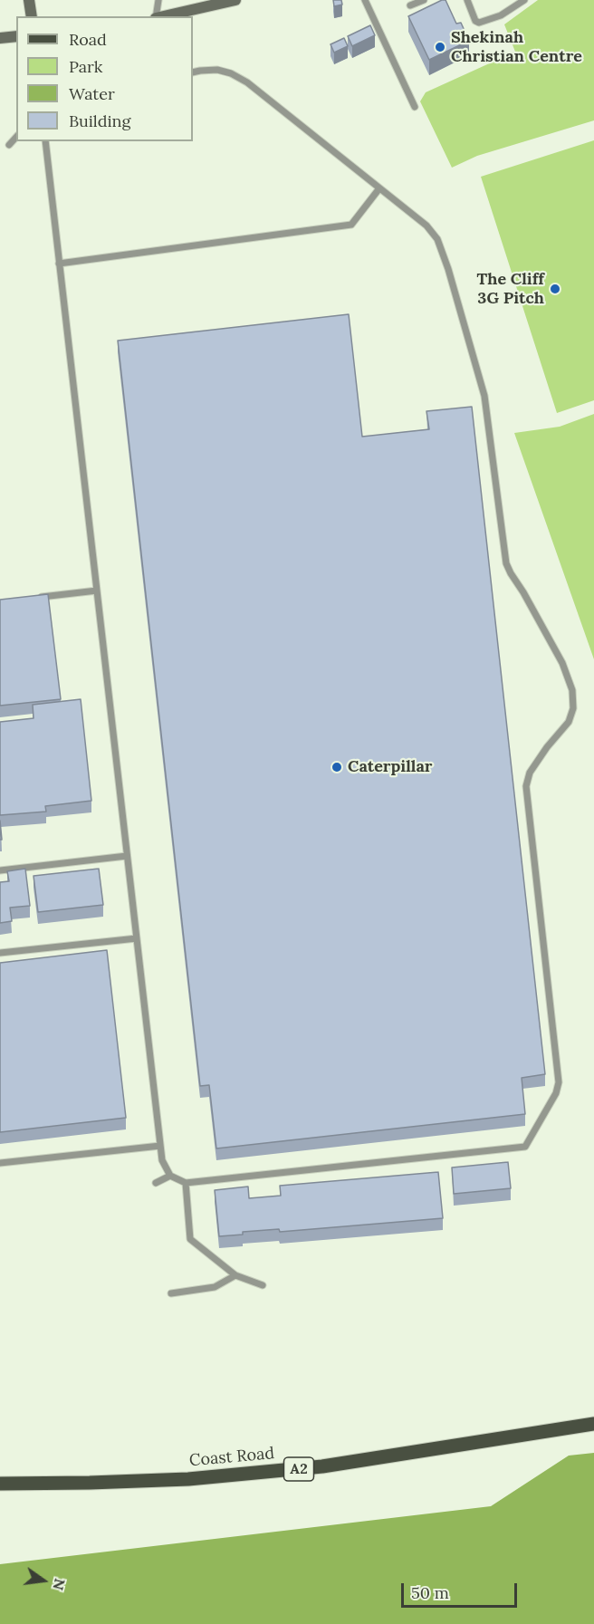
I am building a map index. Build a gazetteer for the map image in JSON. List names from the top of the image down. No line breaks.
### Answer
{"streets":{"main road":["Coast Road","A2"]},"places":["Shekinah Christian Centre","The Cliff 3G Pitch","Caterpillar"],"legend":["Road","Park","Water","Building"],"scale_bar":"50 m","north":"right"}
